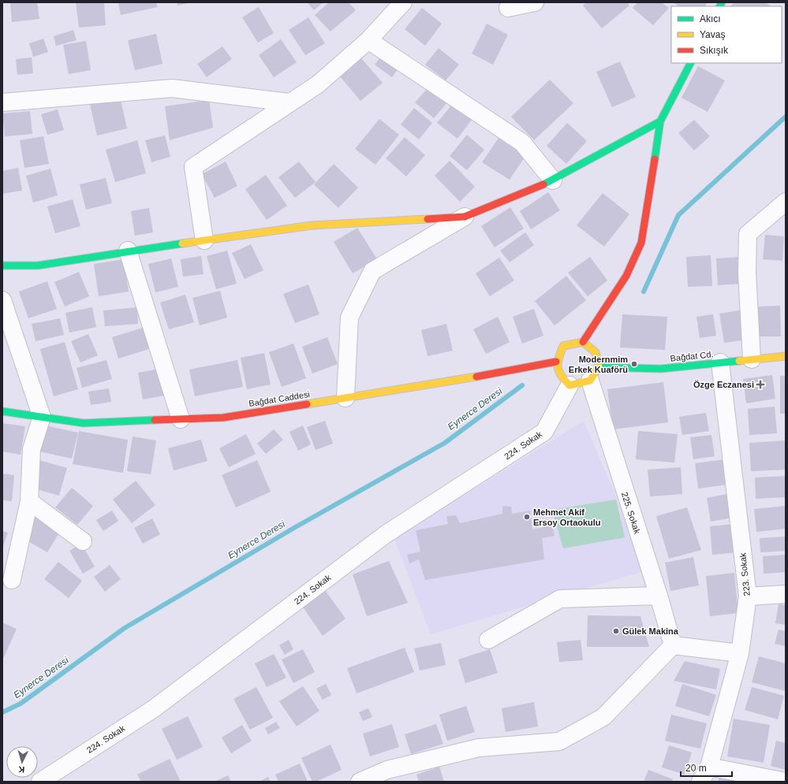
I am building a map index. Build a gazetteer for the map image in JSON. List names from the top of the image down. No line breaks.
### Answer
{"streets":{"street":["Bağdat Cd.","Bağdat Caddesi","224. Sokak","225. Sokak","223. Sokak"]},"crossings":[["Bağdat Cd.","Bağdat Caddesi"],["Bağdat Cd.","224. Sokak"],["Bağdat Cd.","225. Sokak"],["Bağdat Cd.","223. Sokak"],["Bağdat Caddesi","224. Sokak"],["Bağdat Caddesi","225. Sokak"],["224. Sokak","225. Sokak"]],"water":["Eynerce Deresi"],"places":{"other":["Modernmim Erkek Kuaförü","Mehmet Akif Ersoy Ortaokulu","Gülek Makina"],"health":["Özge Eczanesi"]},"legend":["Akıcı","Yavaş","Sıkışık"],"scale_bar":"20 m","north":"bottom"}
